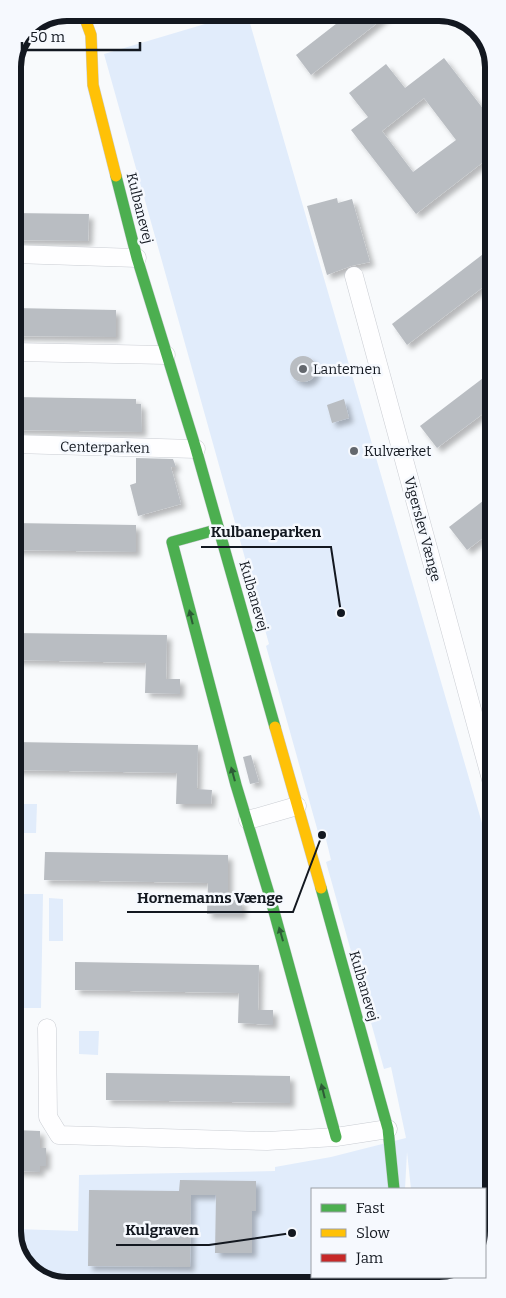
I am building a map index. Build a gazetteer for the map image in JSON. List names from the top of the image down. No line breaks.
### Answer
{"streets":{"street":["Kulbanevej","Centerparken","Vigerslev Vænge"]},"crossings":[["Kulbanevej","Centerparken"]],"places":["Lanternen","Kulværket","Kulbaneparken","Hornemanns Vænge","Kulgraven"],"legend":["Fast","Slow","Jam"],"scale_bar":"50 m"}
